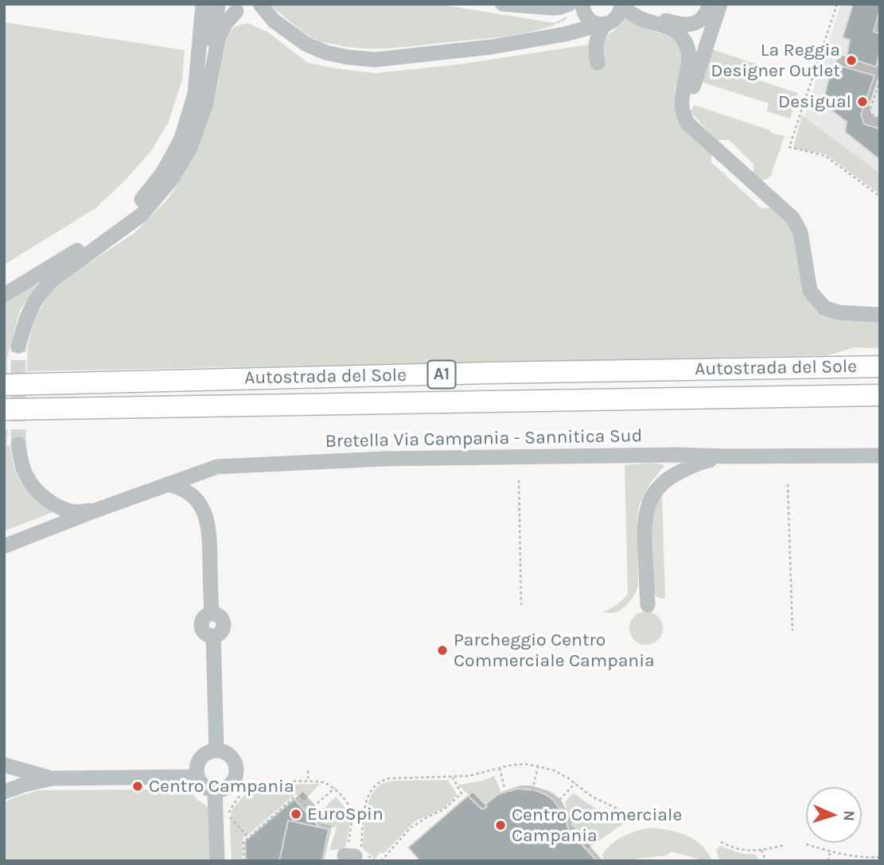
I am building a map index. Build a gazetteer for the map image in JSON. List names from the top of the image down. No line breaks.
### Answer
{"streets":{"highway":["Autostrada del Sole","A1"],"street":["Bretella Via Campania - Sannitica Sud"]},"places":["La Reggia Designer Outlet","Desigual","Parcheggio Centro Commerciale Campania","Centro Campania","EuroSpin","Centro Commerciale Campania"],"north":"right"}
